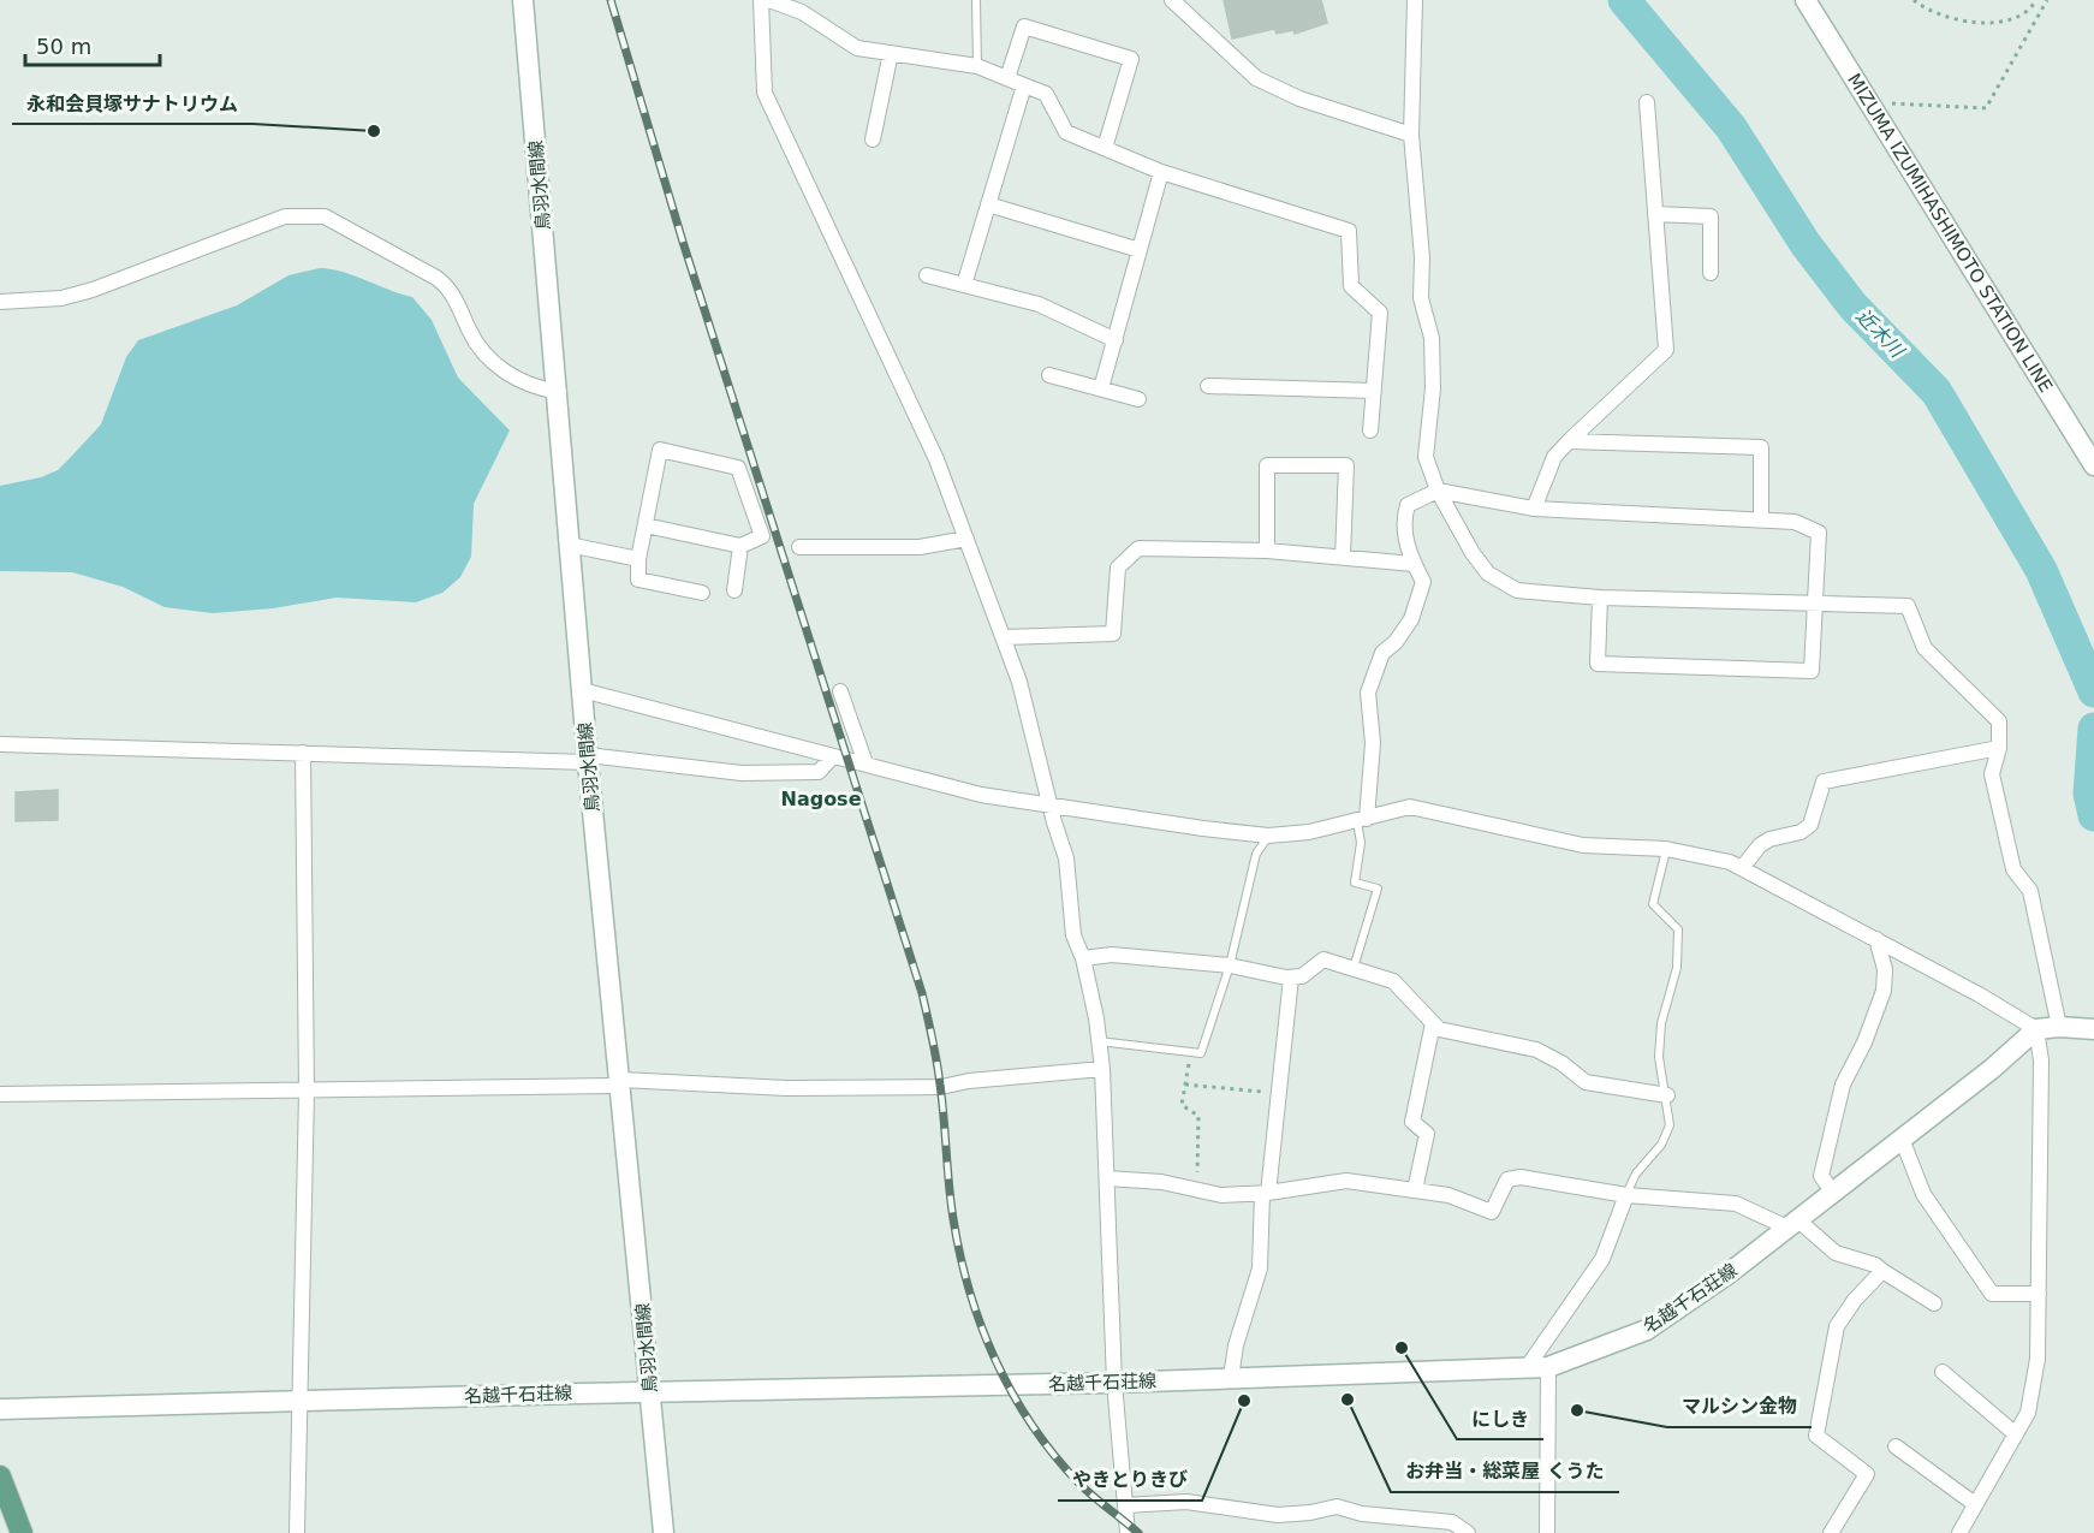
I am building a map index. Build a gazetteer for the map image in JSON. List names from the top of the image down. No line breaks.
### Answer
{"streets":{"street":["鳥羽水間線","MIZUMA IZUMIHASHIMOTO STATION LINE","名越千石荘線"]},"crossings":[["鳥羽水間線","名越千石荘線"]],"districts":["Nagose"],"water":["近木川"],"places":["永和会貝塚サナトリウム","にしき","お弁当・総菜屋 くうた","やきとりきび","マルシン金物"],"scale_bar":"50 m"}
